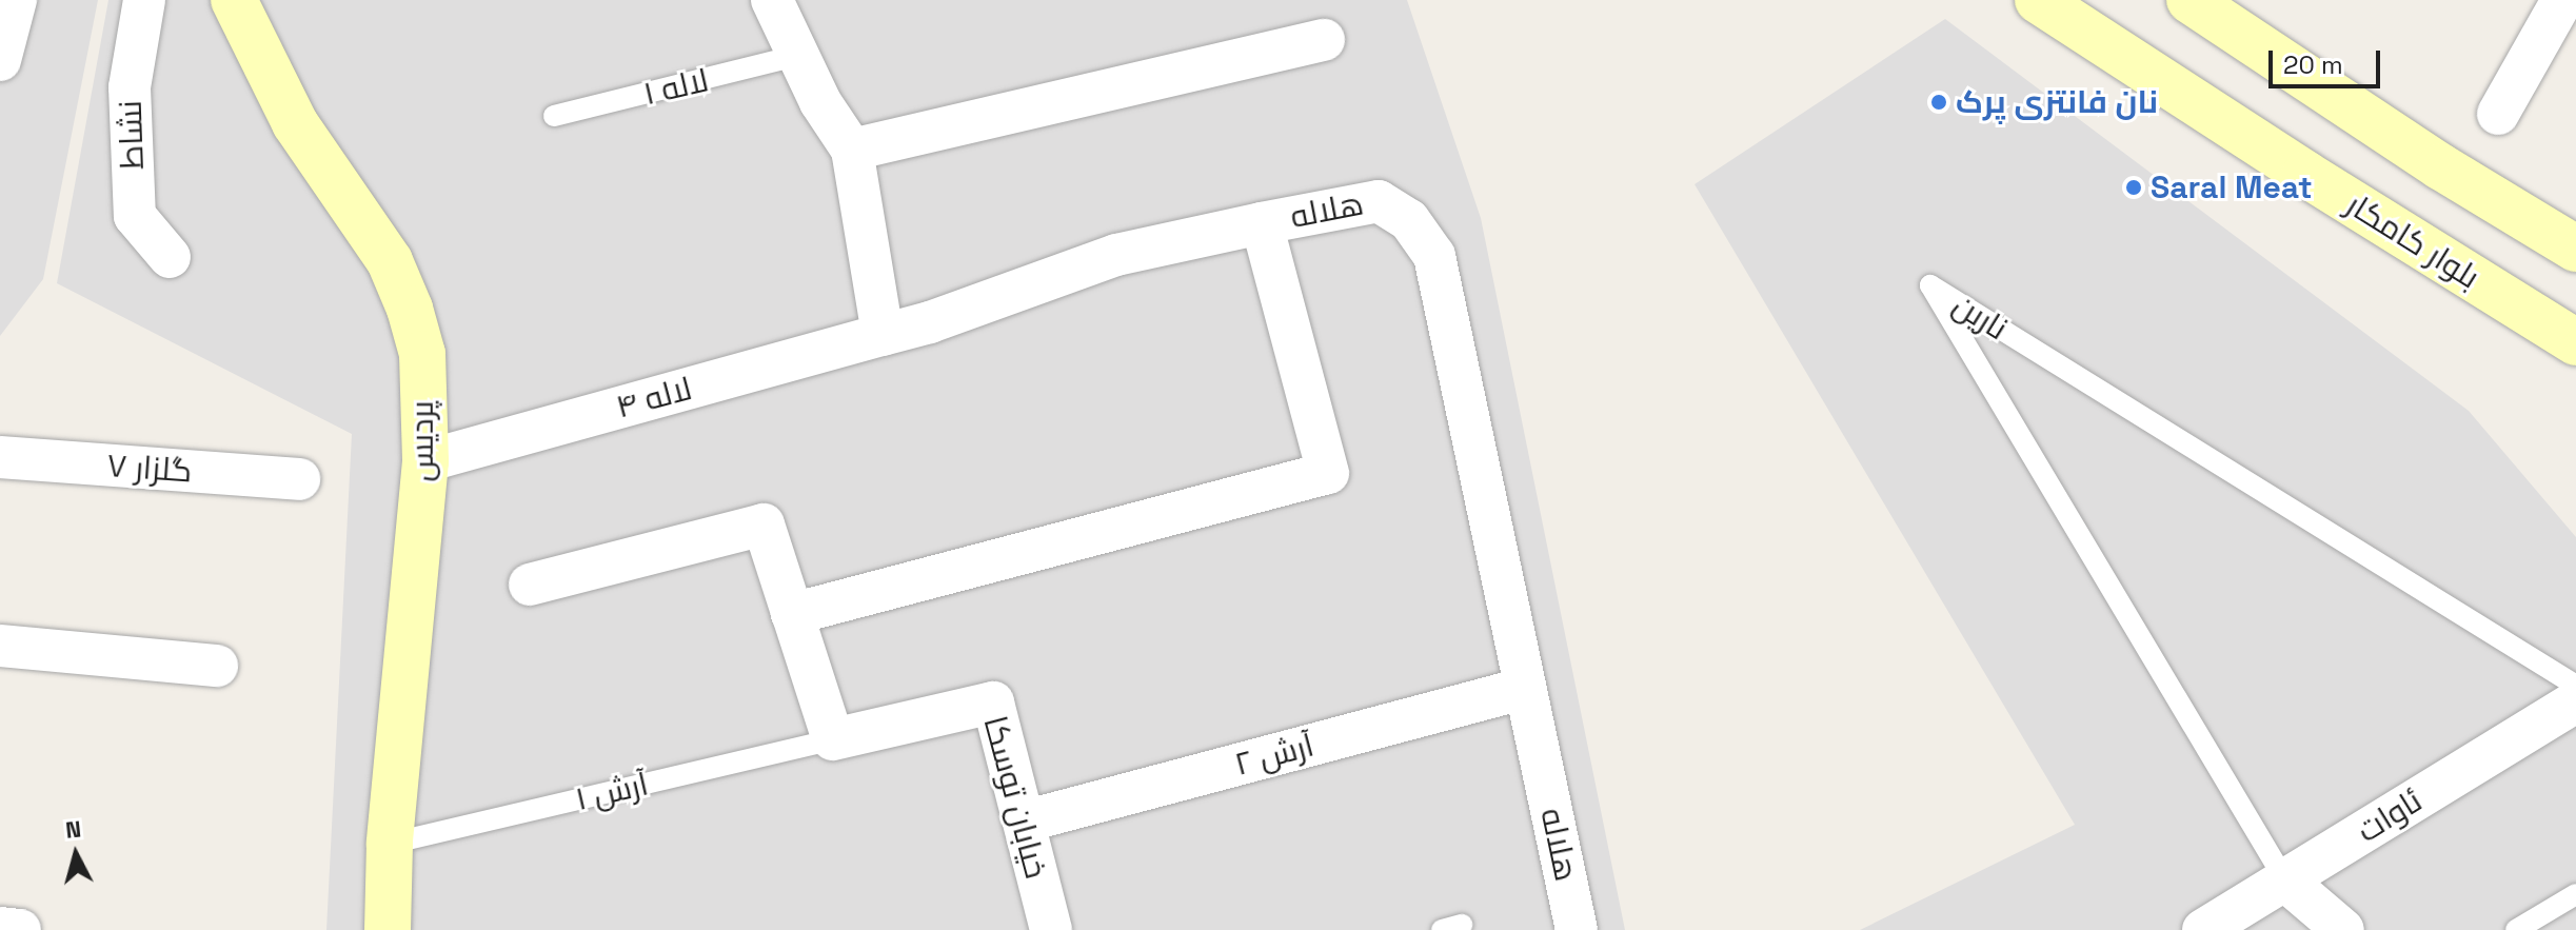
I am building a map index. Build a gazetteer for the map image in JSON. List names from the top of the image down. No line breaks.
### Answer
{"streets":{"main road":["بلوار کامکار","پردیس"],"street":["نشاط","هلاله","لاله ۴","گلزار ۷","آرش ۲","خیابان توسکا","ئاوات"],"lane":["لاله ۱","نارین","آرش ۱"]},"crossings":[["هلاله","لاله ۴"],["هلاله","آرش ۲"],["نارین","ئاوات"],["لاله ۴","پردیس"],["پردیس","آرش ۱"],["آرش ۲","خیابان توسکا"],["آرش ۱","خیابان توسکا"]],"places":["نان فانتزی پرک","Saral Meat"],"scale_bar":"20 m","north":"top"}
